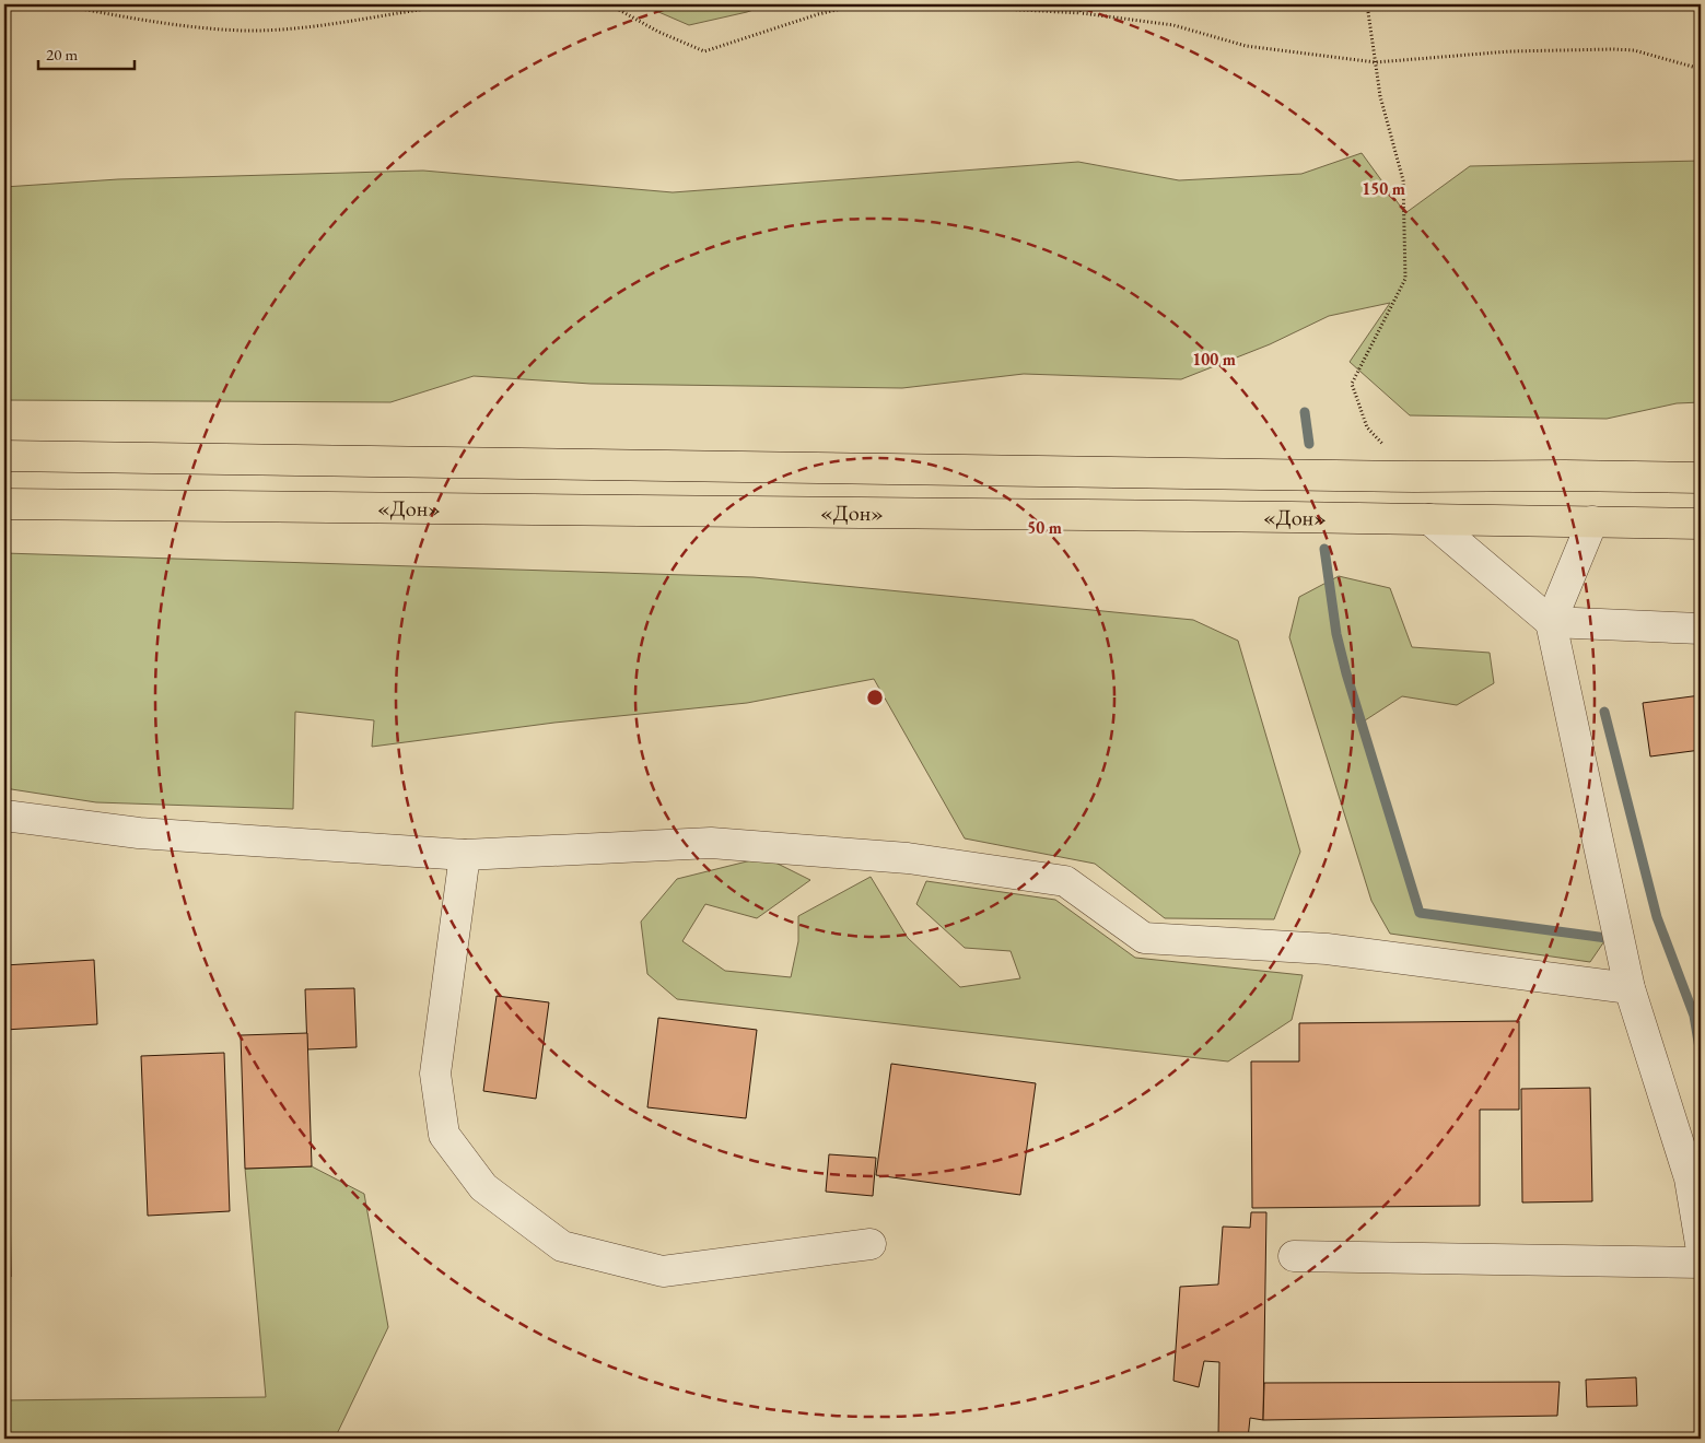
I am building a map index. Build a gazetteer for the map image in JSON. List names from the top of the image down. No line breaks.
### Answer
{"streets":{"highway":["«Дон»"]},"scale_bar":"20 m","rings":["150 m","100 m","50 m"]}
